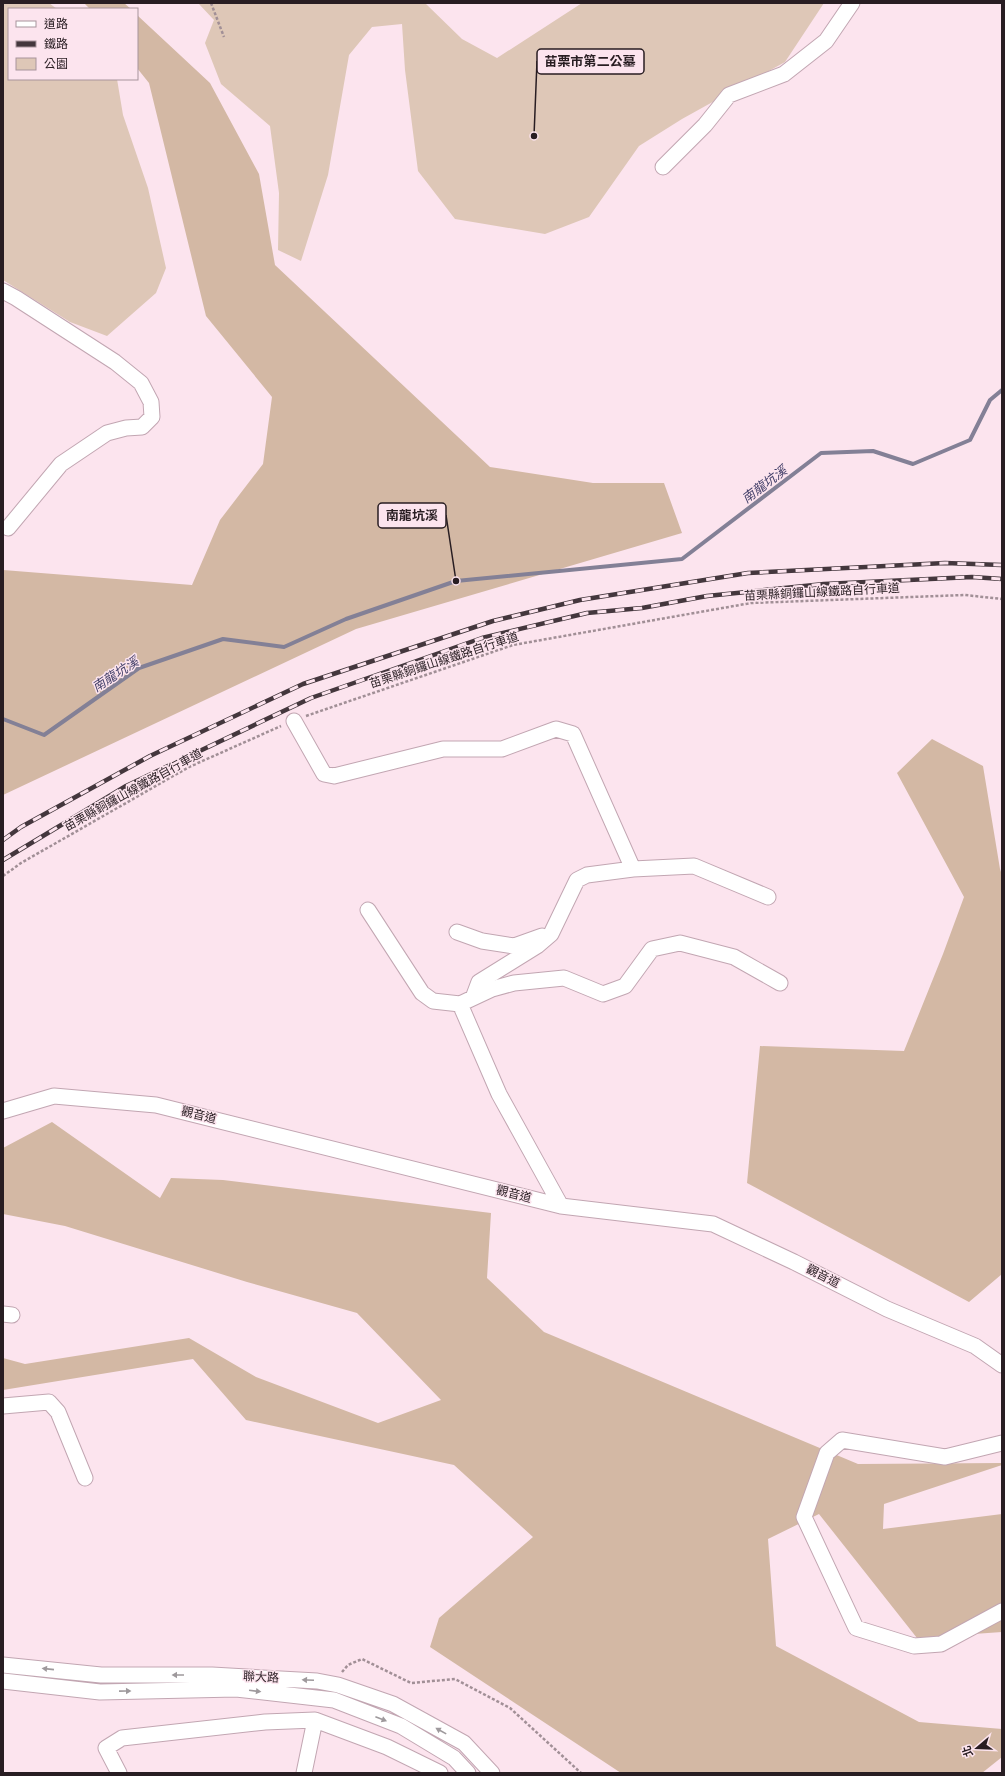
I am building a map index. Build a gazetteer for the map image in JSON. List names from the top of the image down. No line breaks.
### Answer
{"streets":{"street":["觀音道","聯大路"],"path":["苗栗縣銅鑼山線鐵路自行車道"]},"water":["南龍坑溪"],"places":["苗栗市第二公墓","南龍坑溪"],"legend":["道路","鐵路","公園"],"north":"left"}
